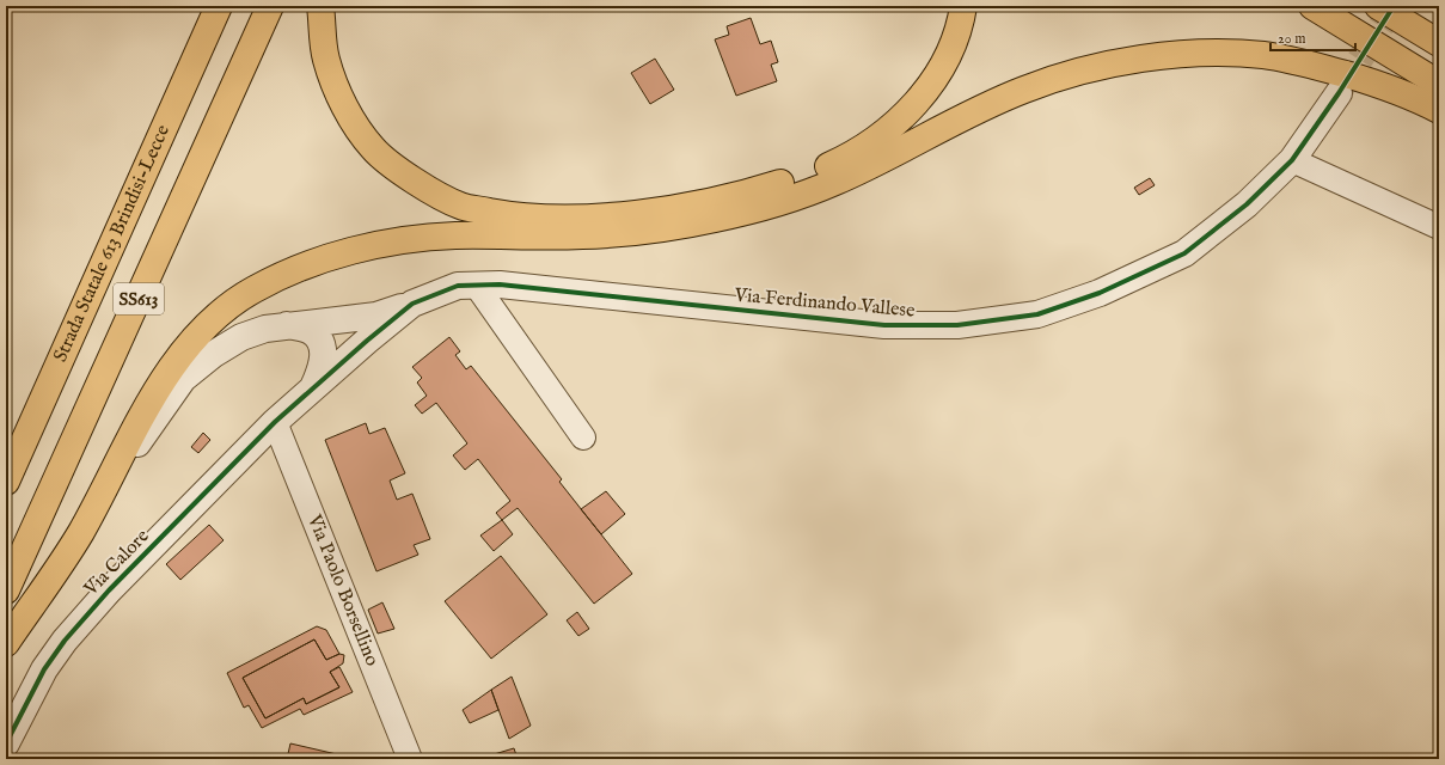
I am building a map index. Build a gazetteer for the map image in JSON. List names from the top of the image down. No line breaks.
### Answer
{"streets":{"highway":["Strada Statale 613 Brindisi-Lecce","SS613"],"street":["Via Ferdinando Vallese","Via Calore","Via Paolo Borsellino"]},"crossings":[["Via Ferdinando Vallese","Via Calore"],["Via Ferdinando Vallese","Via Paolo Borsellino"],["Via Calore","Via Paolo Borsellino"]],"scale_bar":"20 m"}
